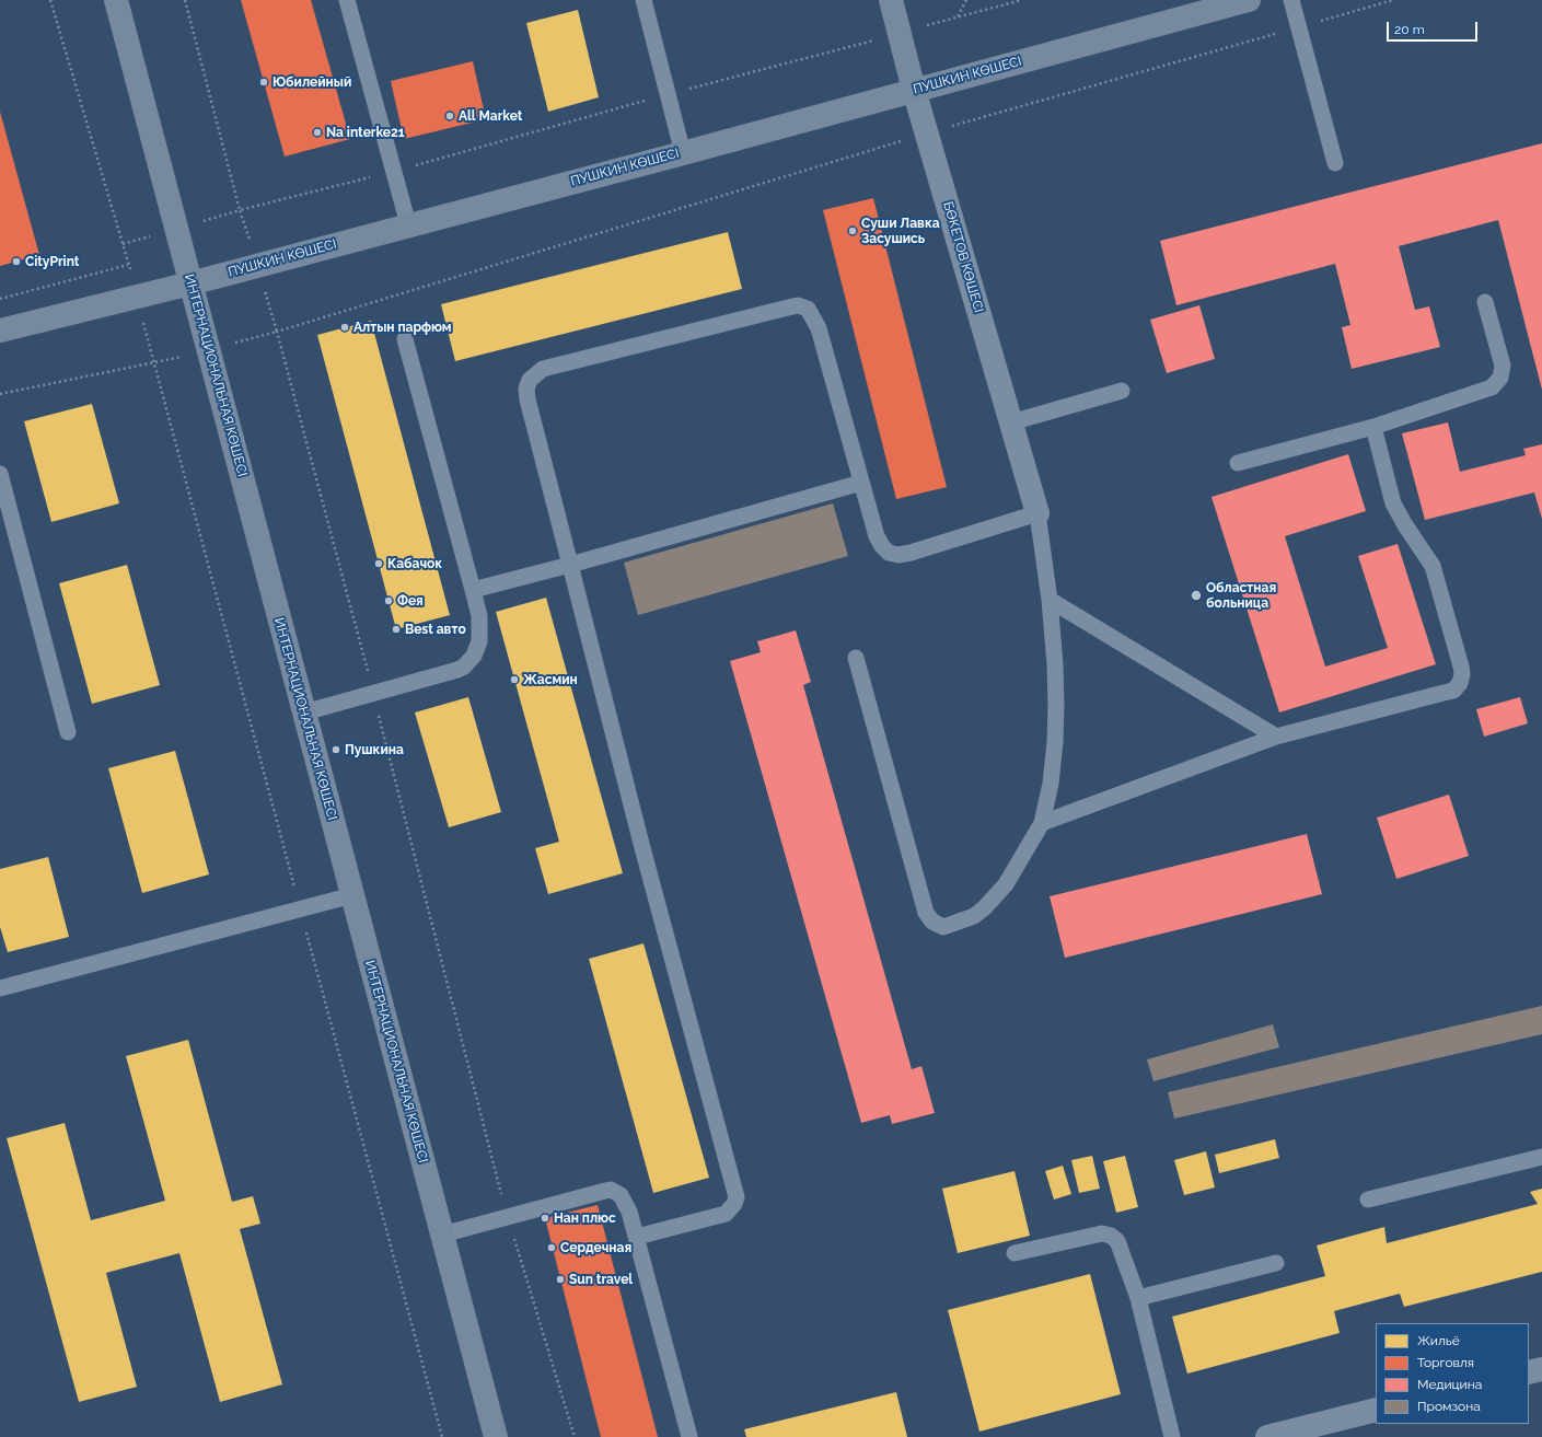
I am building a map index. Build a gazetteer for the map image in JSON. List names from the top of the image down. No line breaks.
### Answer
{"streets":{"street":["ПУШКИН КӨШЕСІ","БӨКЕТОВ КӨШЕСІ","ИНТЕРНАЦИОНАЛЬНАЯ КӨШЕСІ"]},"crossings":[["ПУШКИН КӨШЕСІ","БӨКЕТОВ КӨШЕСІ"],["ПУШКИН КӨШЕСІ","ИНТЕРНАЦИОНАЛЬНАЯ КӨШЕСІ"]],"places":["Юбилейный","All Market","Na interke21","Суши Лавка Засушись","CityPrint","Алтын парфюм","Кабачок","Областная больница","Фея","Best авто","Жасмин","Пушкина","Нан плюс","Сердечная","Sun travel"],"legend":["Жильё","Торговля","Медицина","Промзона"],"scale_bar":"20 m"}
